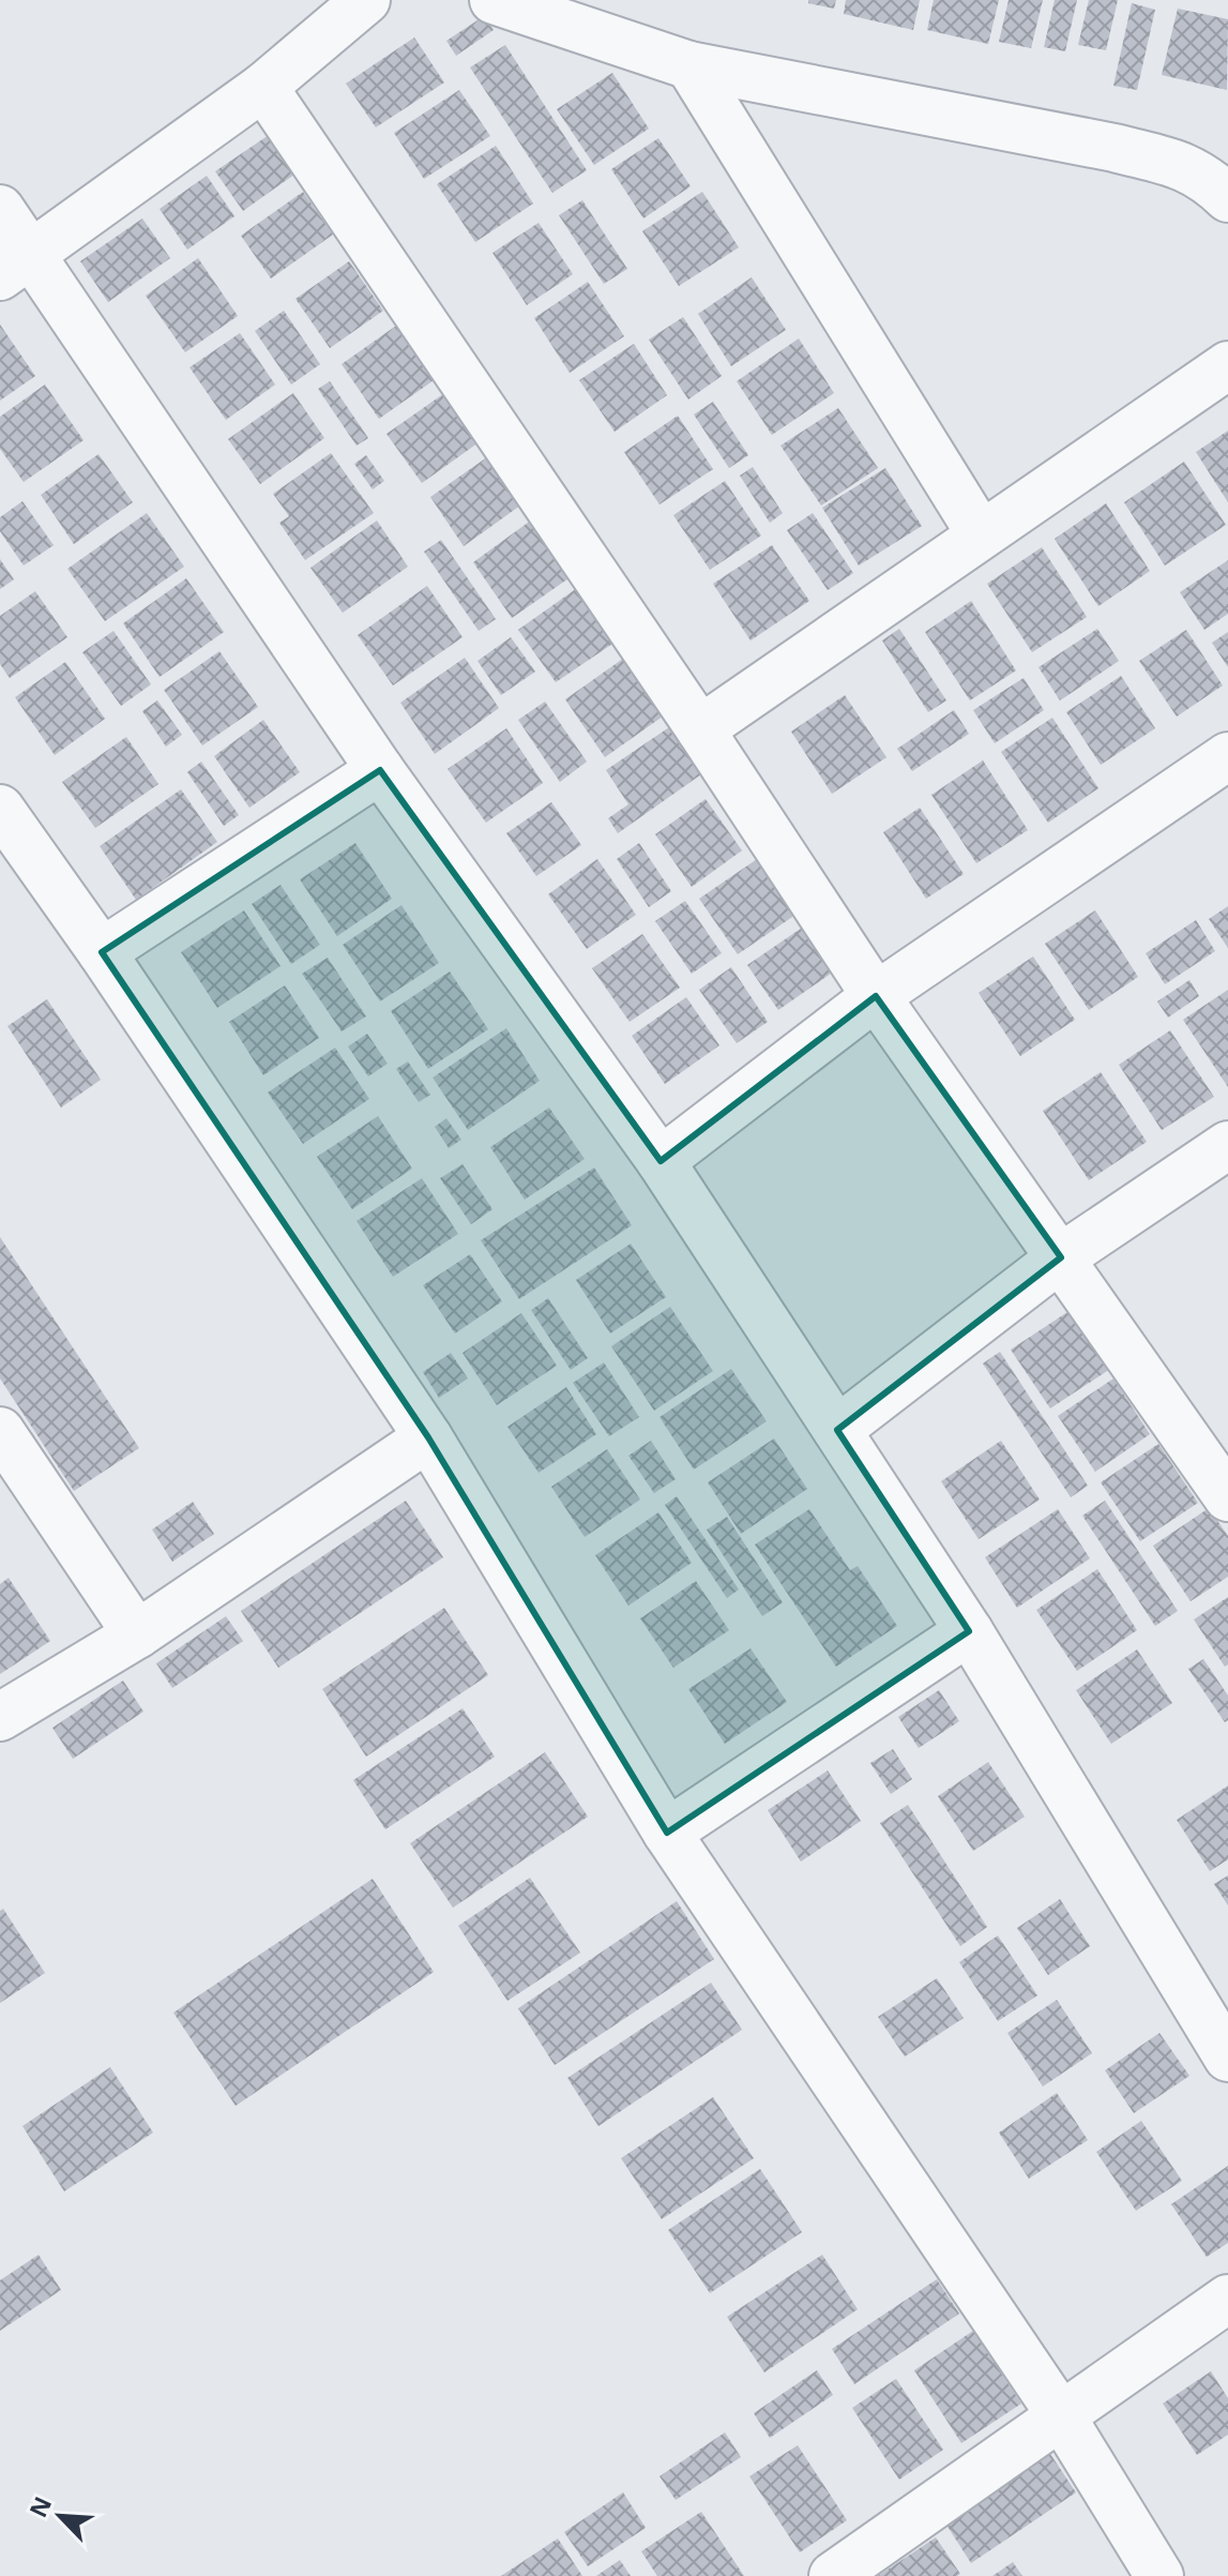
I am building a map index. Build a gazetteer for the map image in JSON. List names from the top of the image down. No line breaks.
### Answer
{"north":"top left"}
